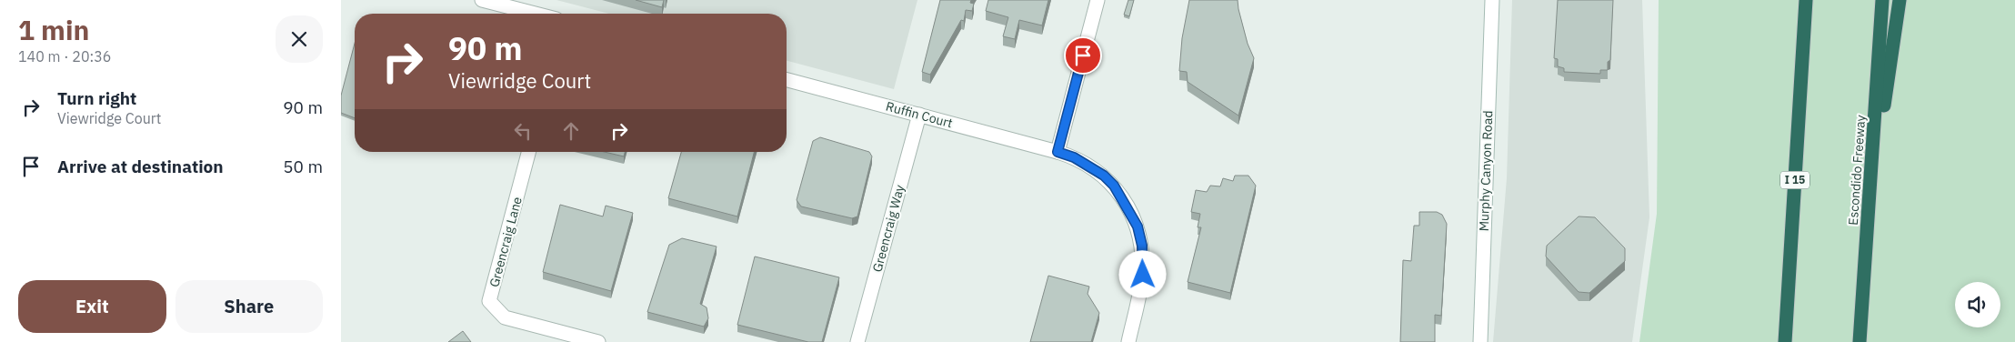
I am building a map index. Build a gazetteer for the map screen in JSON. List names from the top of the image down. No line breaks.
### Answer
{"streets":{"highway":["Escondido Freeway","I 15"],"street":["Ruffin Court","Murphy Canyon Road","Greencraig Way","Greencraig Lane"]},"crossings":[["Ruffin Court","Greencraig Way"]],"page":{"heading":["1 min","140 m · 20:36"],"turn":["90 m","Viewridge Court"],"list":[{"name":"Turn right","note":"Viewridge Court","value":"90 m"},{"name":"Arrive at destination","value":"50 m"}],"buttons":["Exit","Share"]}}
